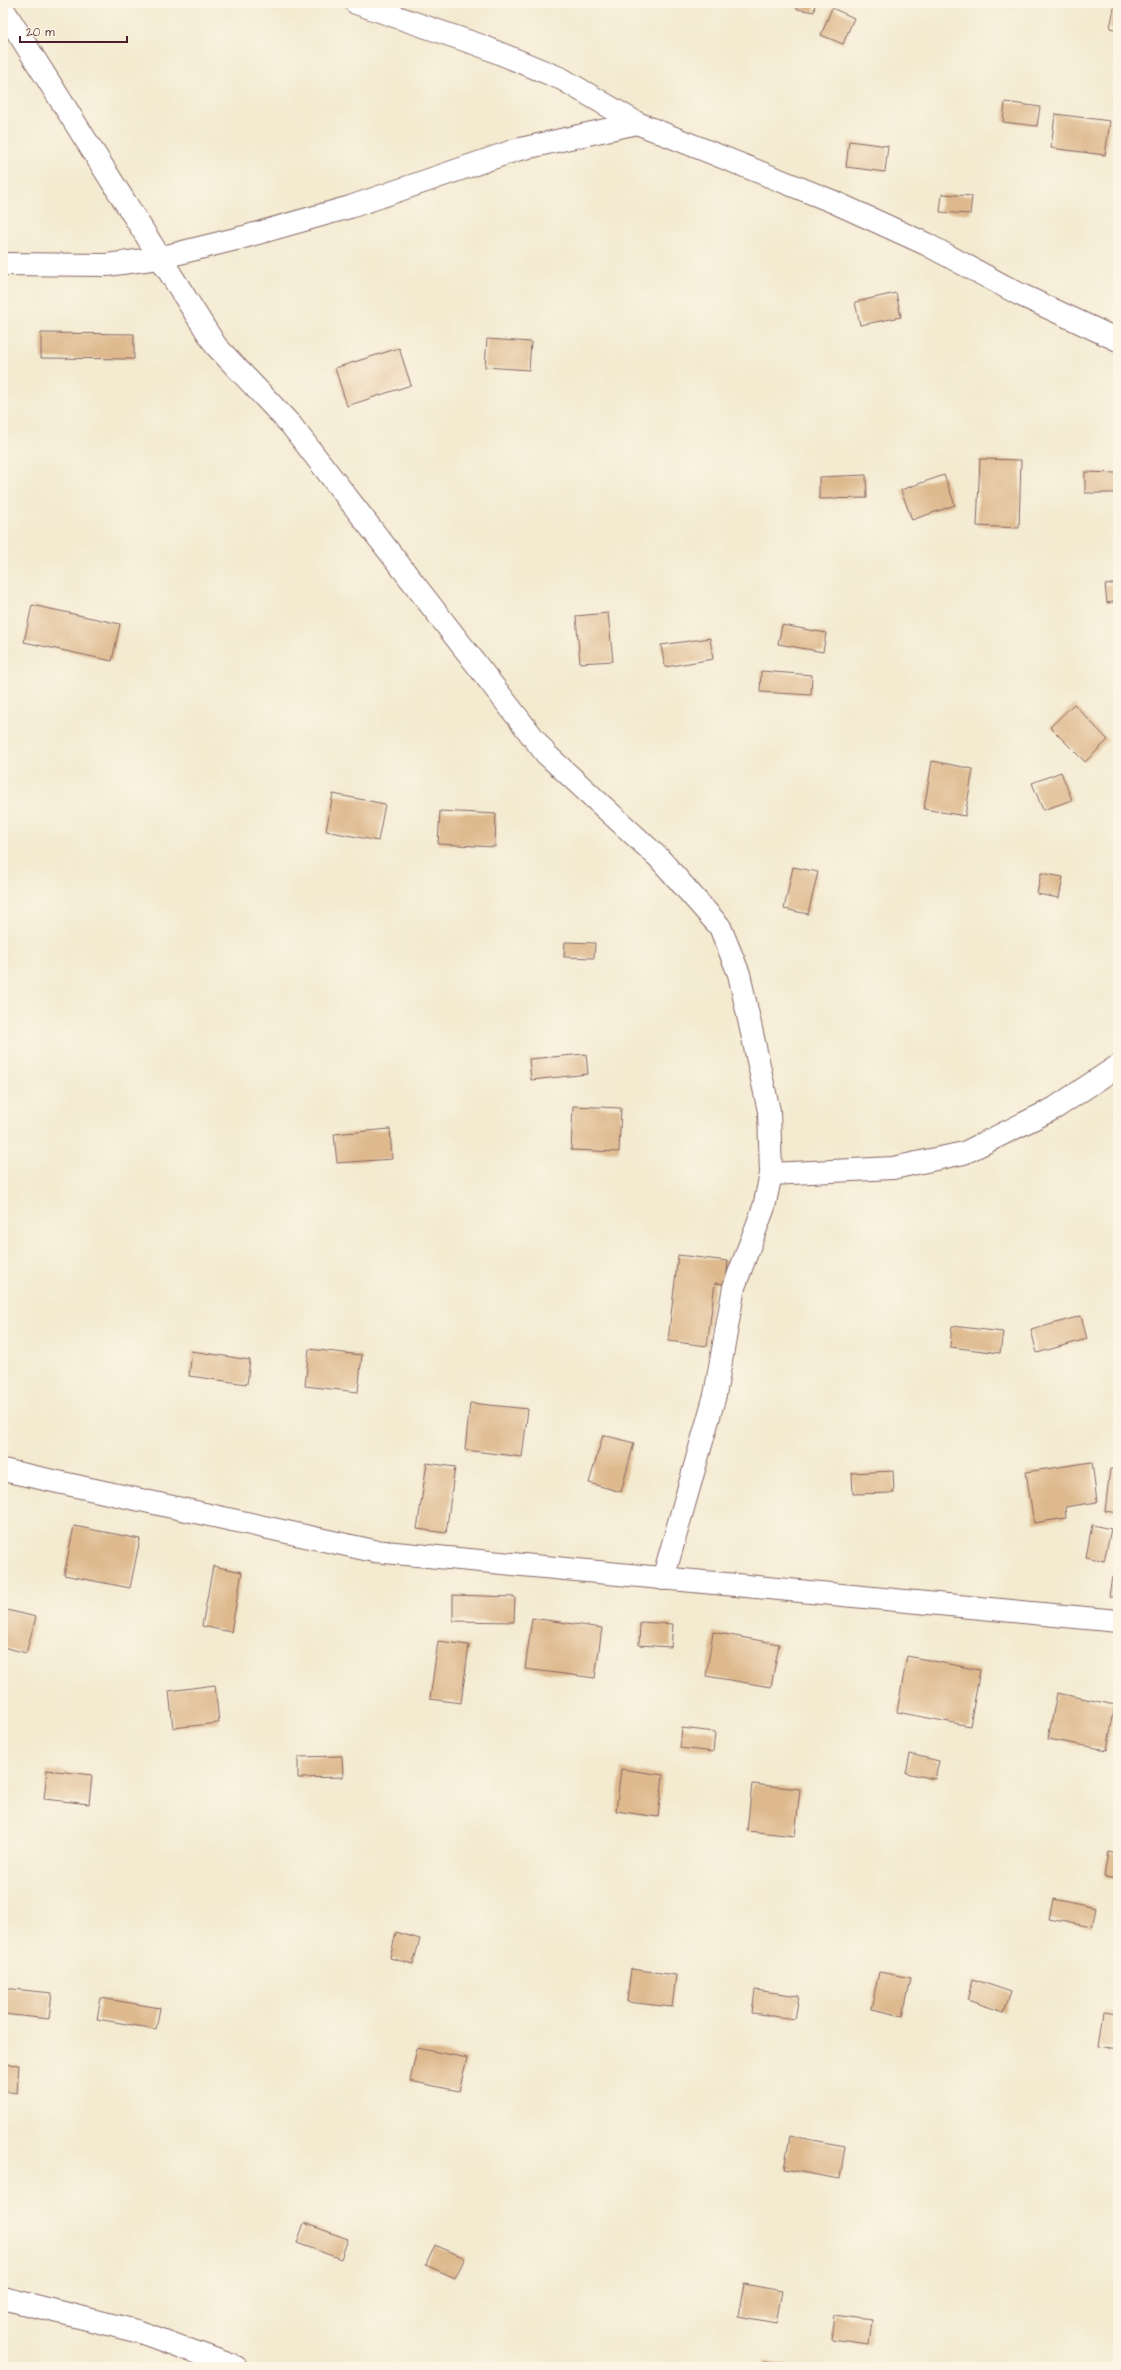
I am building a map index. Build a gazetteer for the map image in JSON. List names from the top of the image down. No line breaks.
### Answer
{"scale_bar":"20 m"}
